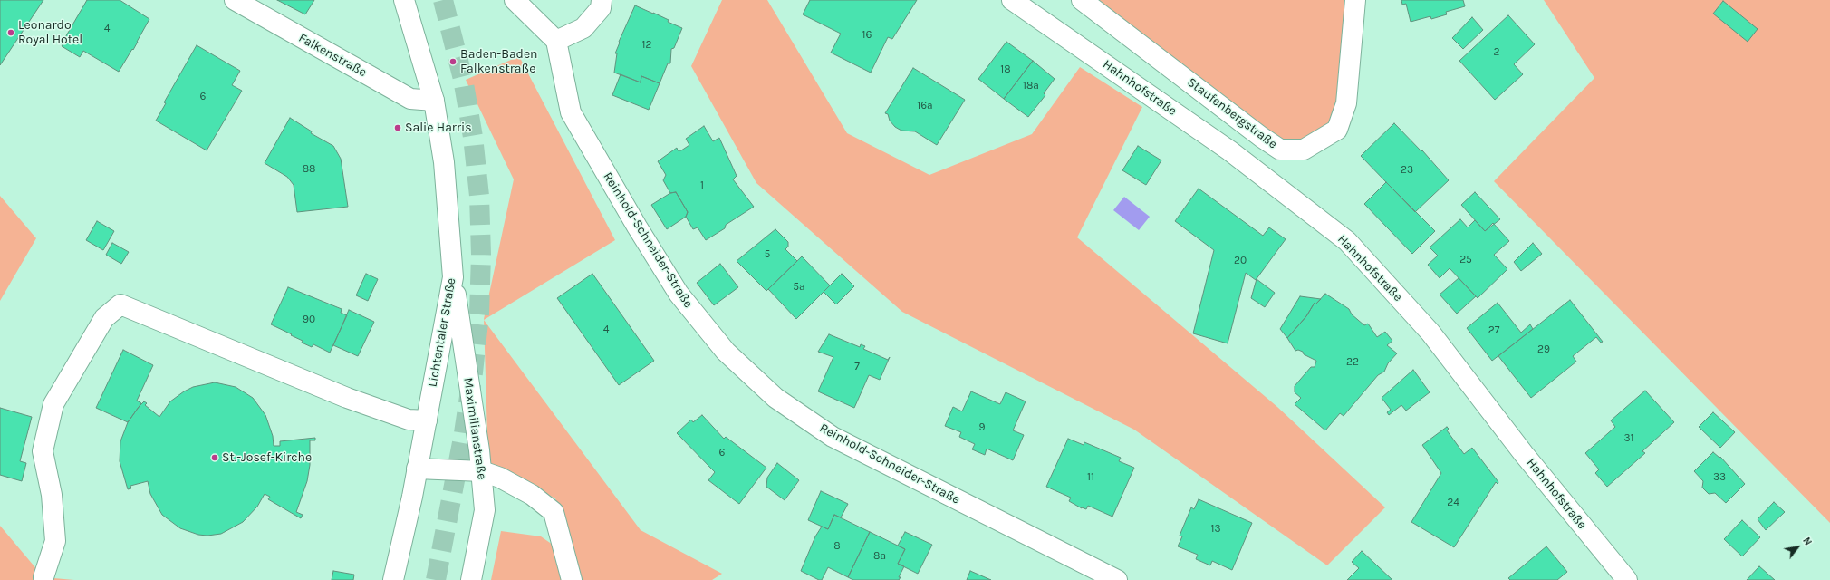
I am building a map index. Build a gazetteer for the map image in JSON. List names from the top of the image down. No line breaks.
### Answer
{"streets":{"street":["Falkenstraße","Hahnhofstraße","Staufenbergstraße","Reinhold-Schneider-Straße","Lichtentaler Straße","Maximilianstraße"]},"crossings":[["Falkenstraße","Lichtentaler Straße"],["Lichtentaler Straße","Maximilianstraße"]],"places":["Leonardo Royal Hotel","Baden-Baden Falkenstraße","Salie Harris","St.-Josef-Kirche"],"house_numbers":["4","16","12","2","18","18a","6","16a","88","23","1","5","25","20","5a","90","4","27","29","22","7","9","31","6","11","33","24","13","8","8a"],"north":"top right"}
